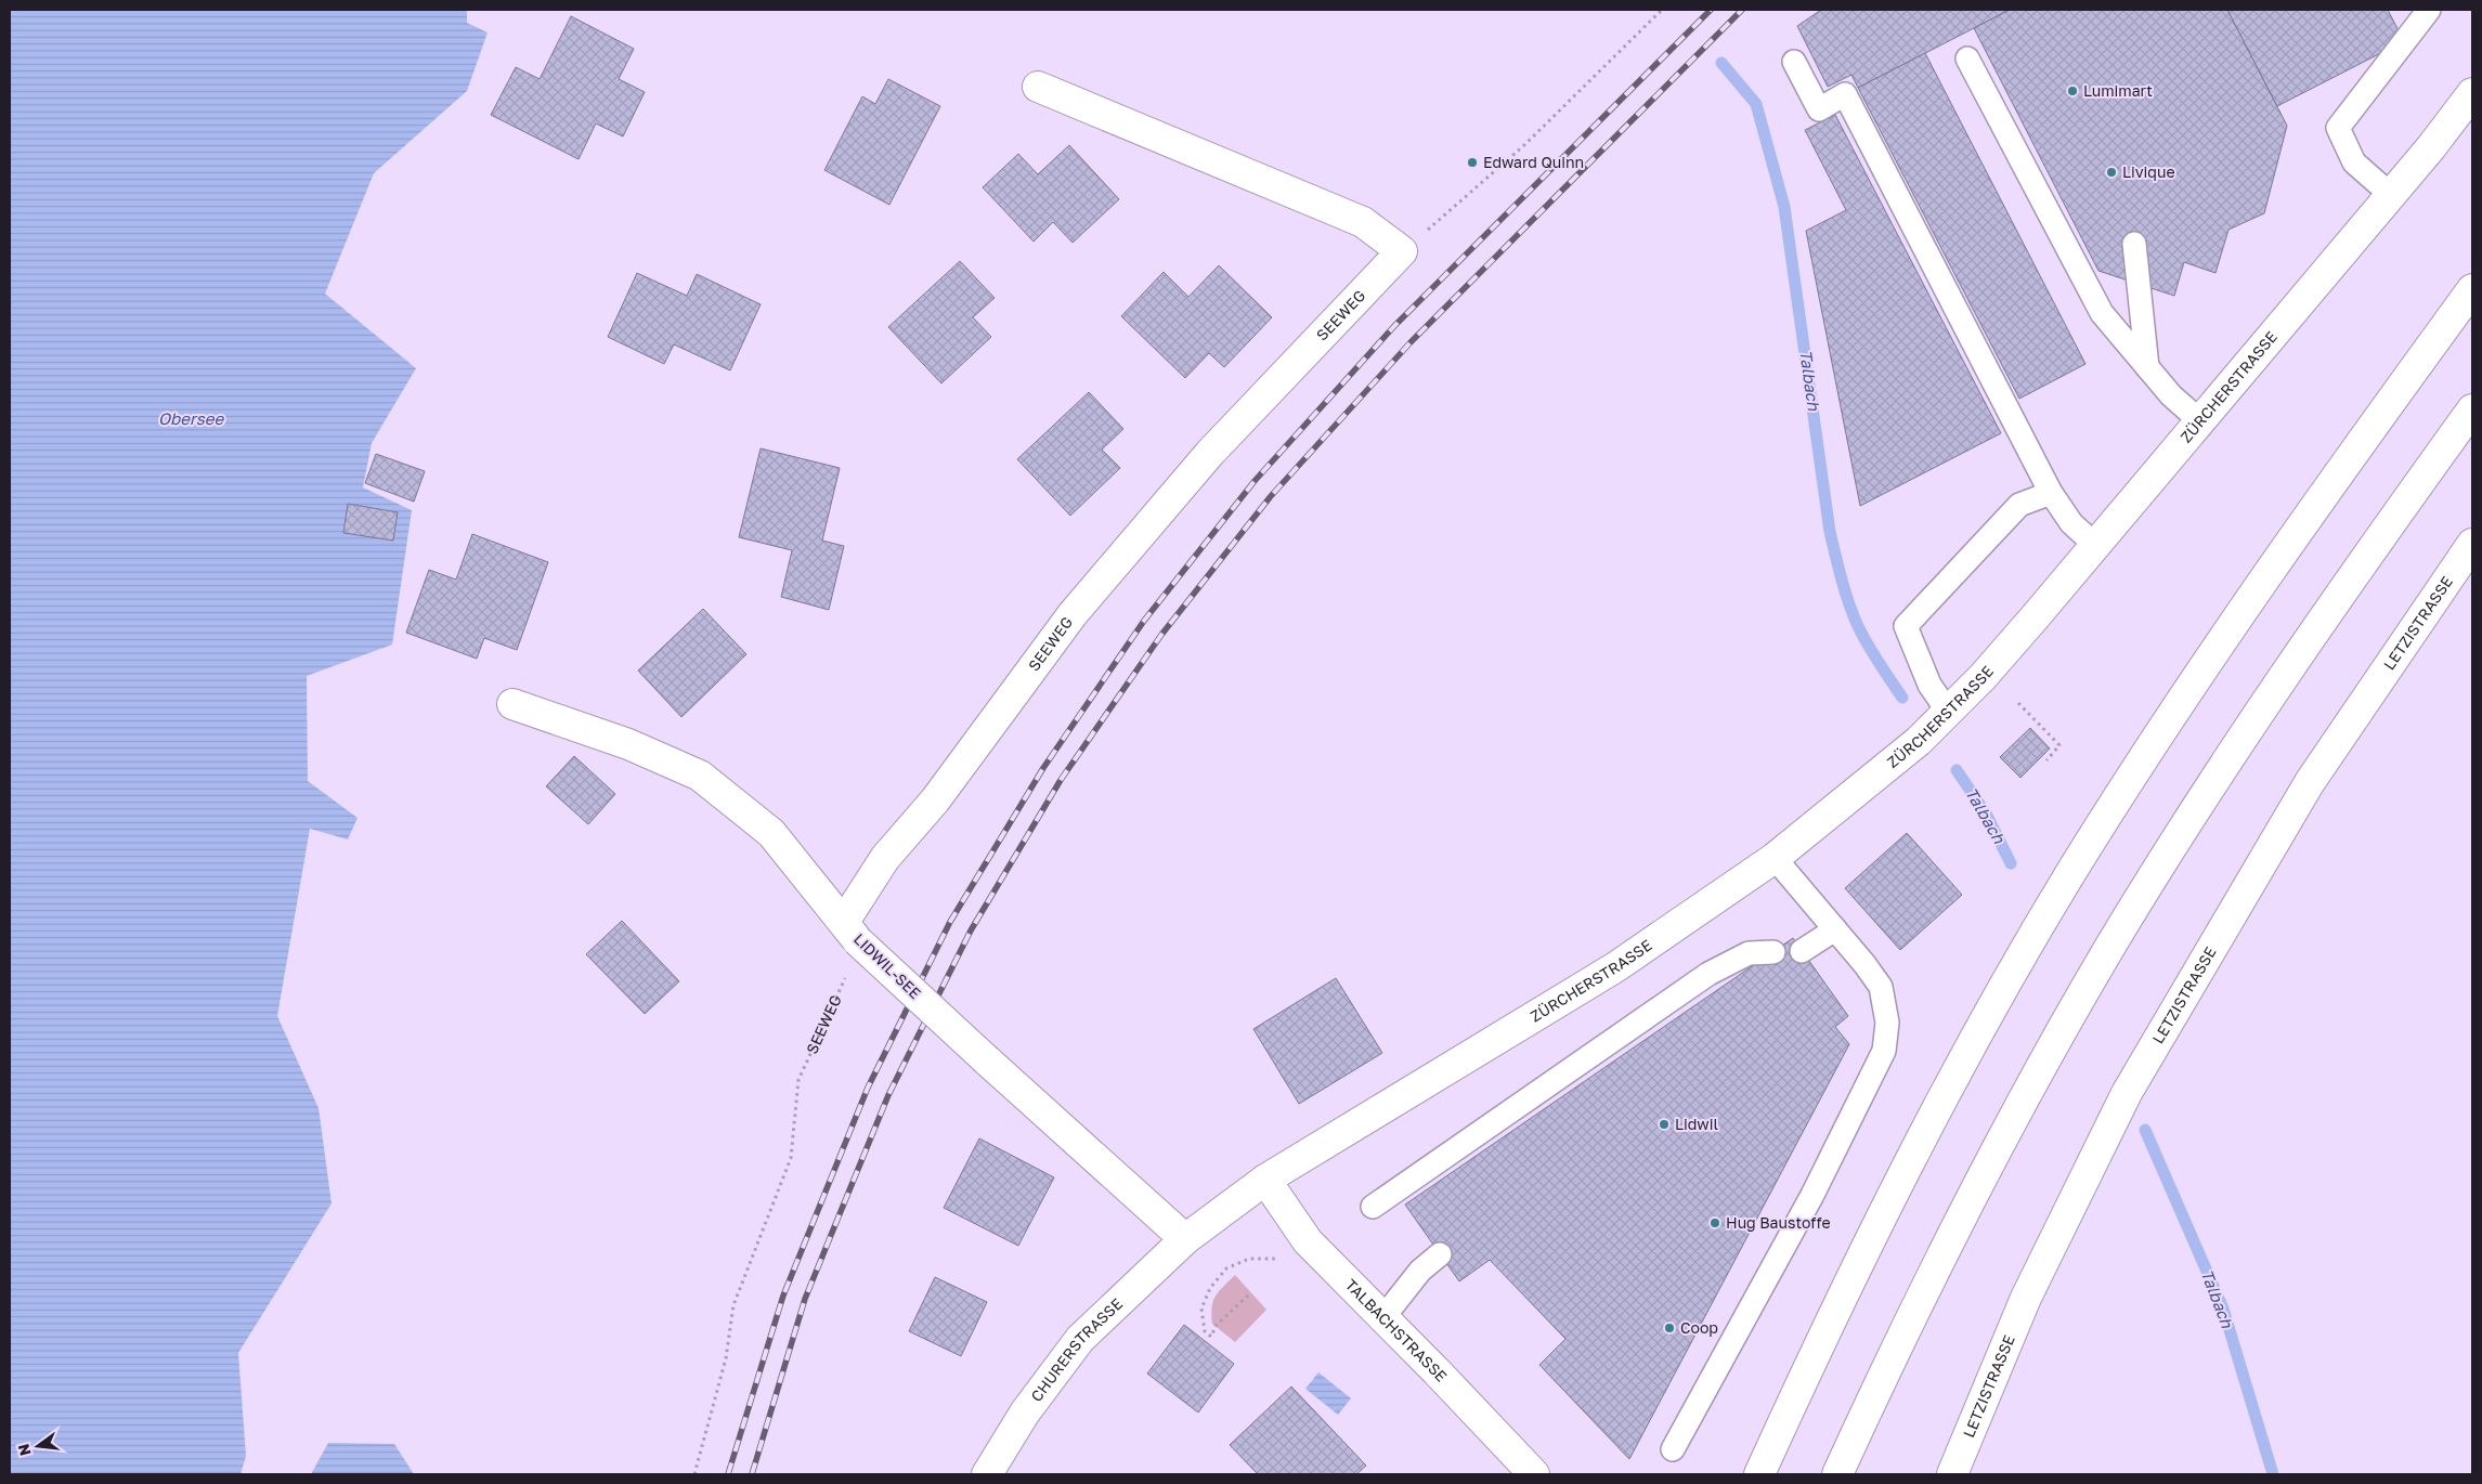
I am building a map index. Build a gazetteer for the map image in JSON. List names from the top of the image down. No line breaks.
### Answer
{"streets":{"main road":["SEEWEG","ZÜRCHERSTRASSE","LETZISTRASSE","LIDWIL-SEE","TALBACHSTRASSE","CHURERSTRASSE"]},"crossings":[["SEEWEG","LIDWIL-SEE"],["ZÜRCHERSTRASSE","LIDWIL-SEE"],["ZÜRCHERSTRASSE","TALBACHSTRASSE"],["ZÜRCHERSTRASSE","CHURERSTRASSE"],["LIDWIL-SEE","CHURERSTRASSE"]],"water":["Talbach","Obersee"],"places":["Lumimart","Edward Quinn","Livique","Lidwil","Hug Baustoffe","Coop"],"north":"left"}
